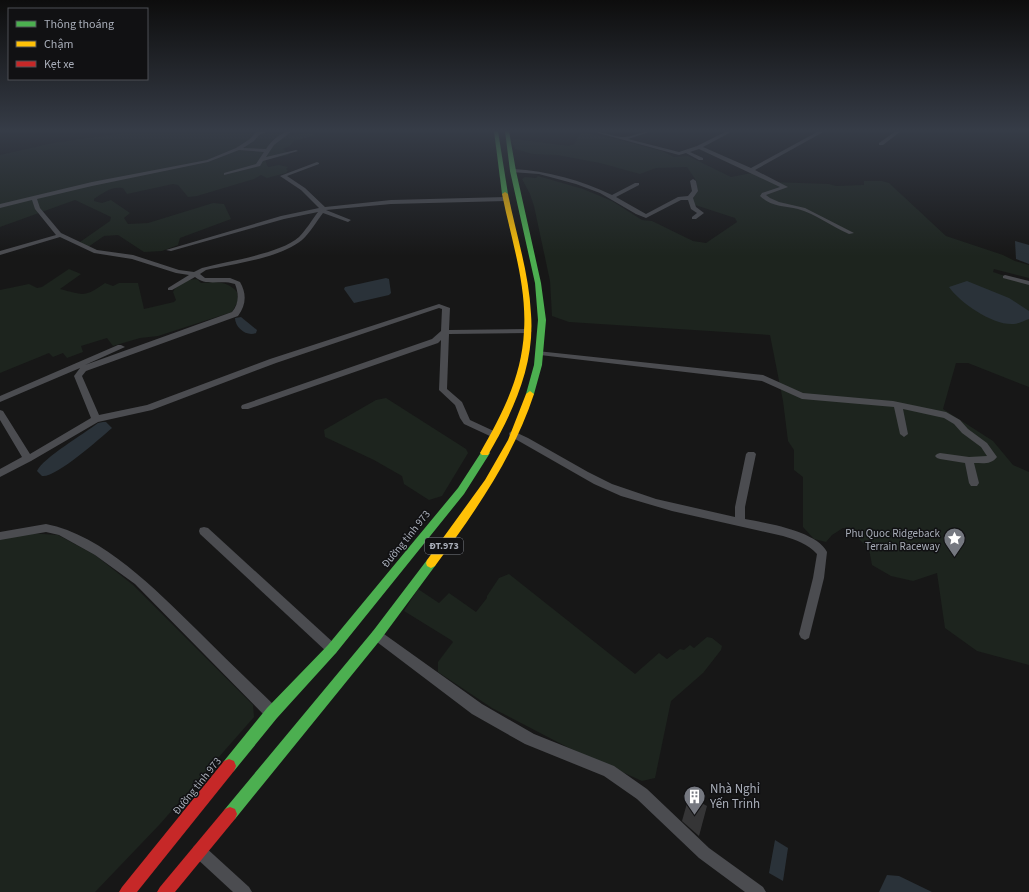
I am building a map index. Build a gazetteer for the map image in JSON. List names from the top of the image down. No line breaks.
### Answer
{"streets":{"main road":["Đường tỉnh 973","ĐT.973"]},"places":{"place":["Phu Quoc Ridgeback Terrain Raceway"],"building":["Nhà Nghỉ Yến Trinh"]},"legend":["Thông thoáng","Chậm","Kẹt xe"]}
